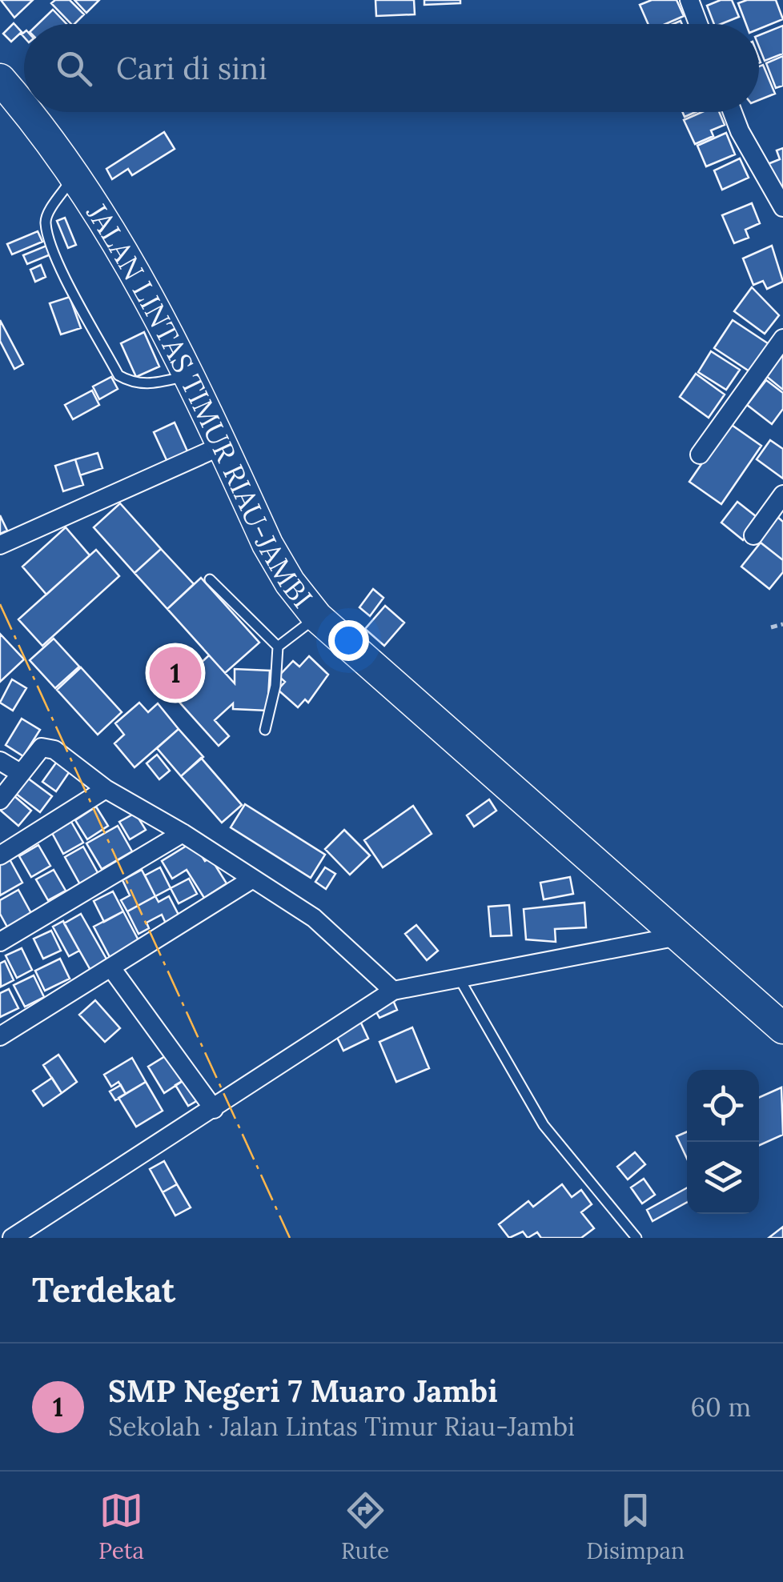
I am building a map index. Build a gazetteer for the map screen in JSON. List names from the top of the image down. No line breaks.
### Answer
{"streets":{"highway":["JALAN LINTAS TIMUR RIAU-JAMBI"]},"page":{"search":"Cari di sini","pins":"1","heading":"Terdekat","list":[{"mark":"1","name":"SMP Negeri 7 Muaro Jambi","note":"Sekolah · Jalan Lintas Timur Riau-Jambi","value":"60 m"}],"nav":["Peta","Rute","Disimpan"]}}
